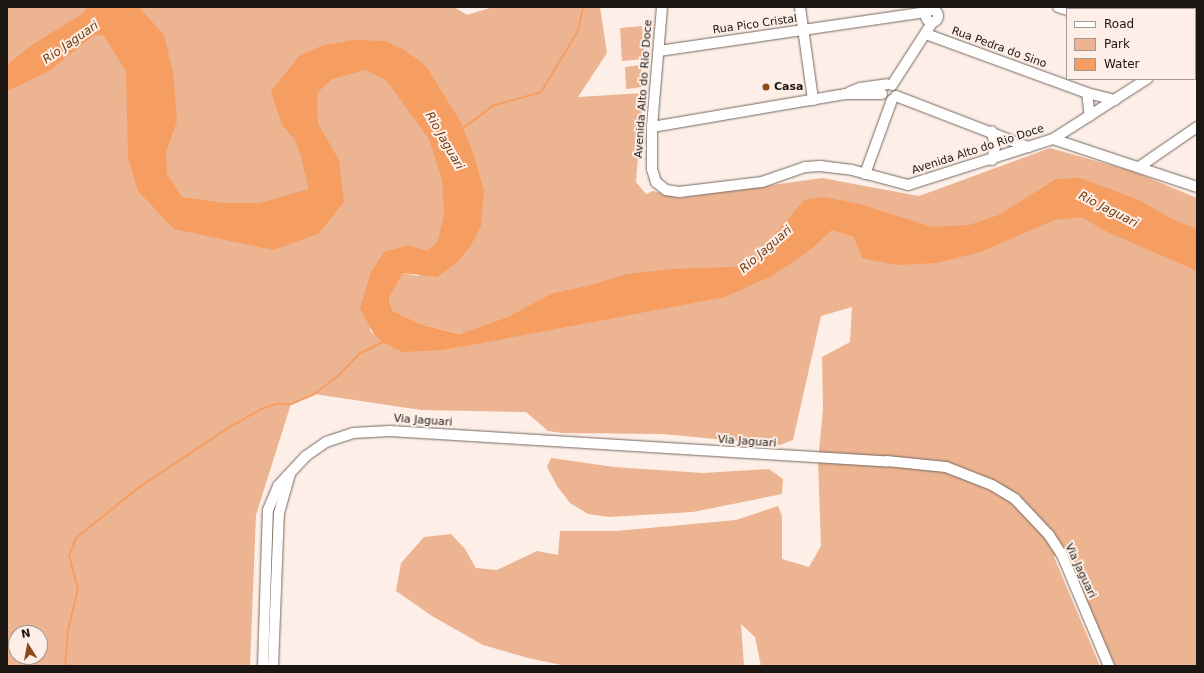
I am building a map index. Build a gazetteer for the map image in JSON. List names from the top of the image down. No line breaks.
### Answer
{"streets":{"street":["Rua Pico Cristal","Rua Pedra do Sino","Avenida Alto do Rio Doce","Via Jaguari"]},"crossings":[["Rua Pico Cristal","Avenida Alto do Rio Doce"]],"water":["Rio Jaguari"],"places":["Casa"],"legend":["Road","Park","Water"],"north":"top"}
